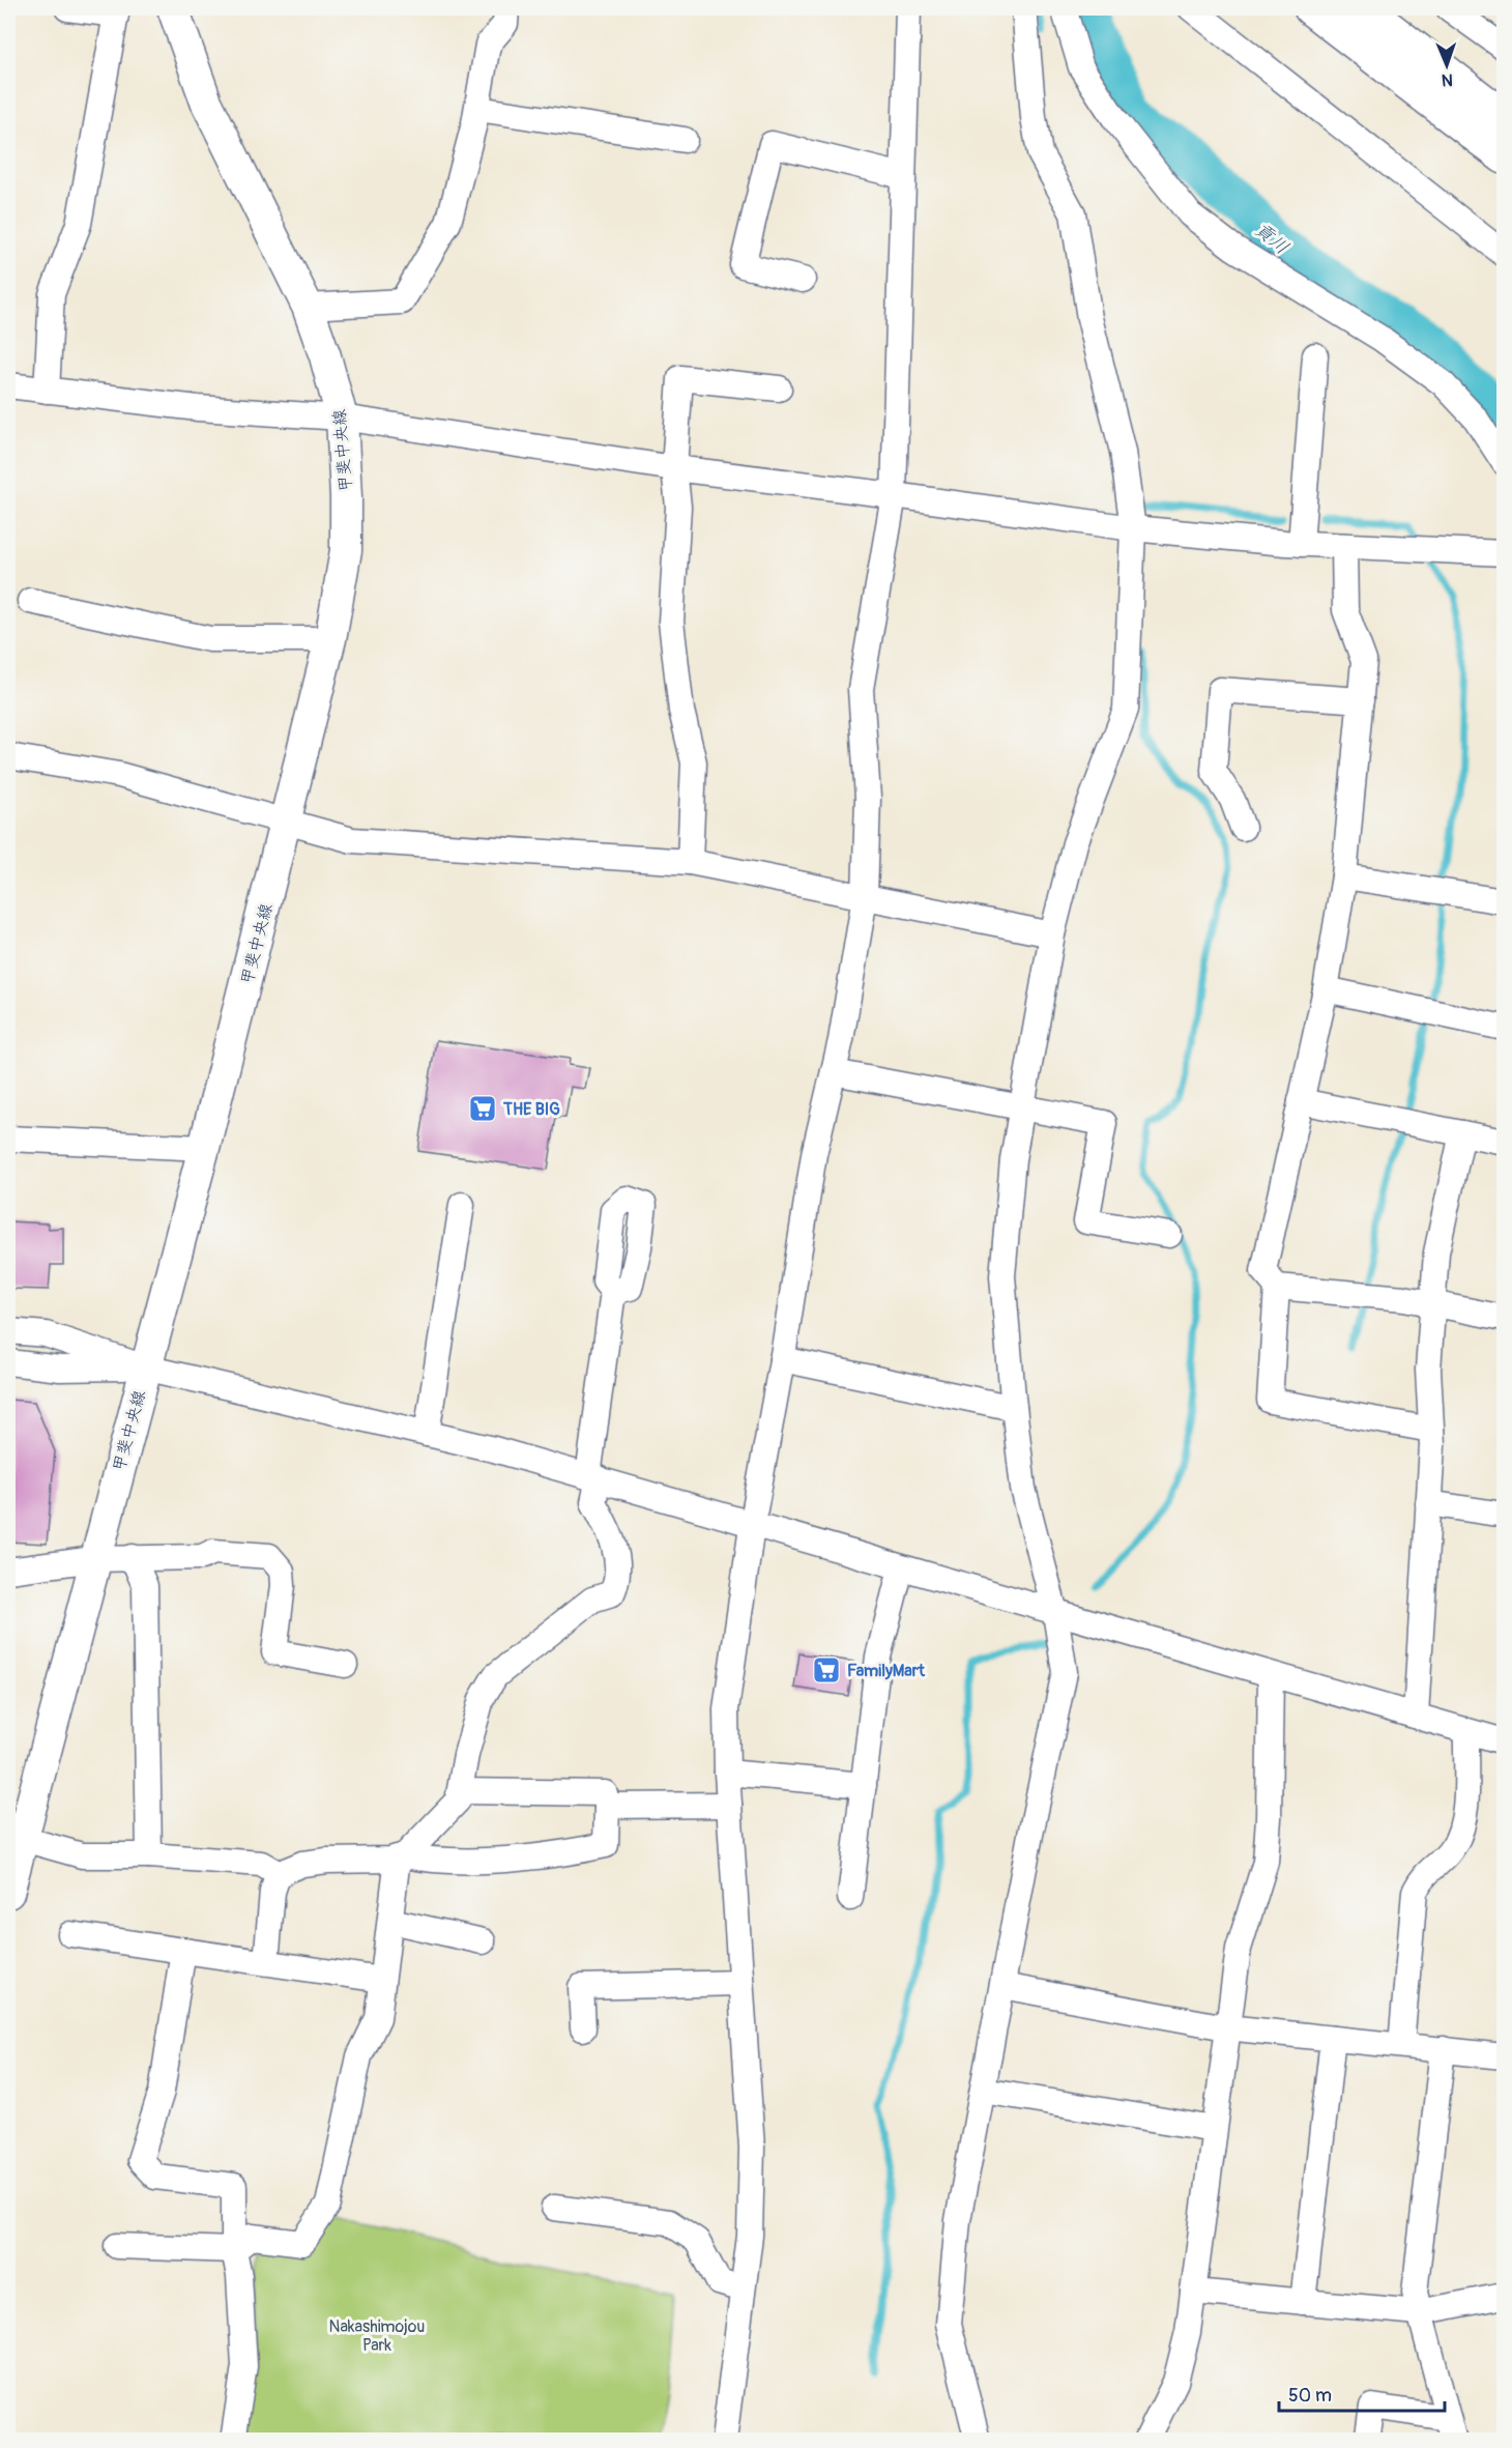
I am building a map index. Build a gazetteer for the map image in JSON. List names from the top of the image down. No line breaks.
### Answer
{"streets":{"main road":["甲斐中央線"]},"water":["貢川"],"parks":["Nakashimojou Park"],"places":{"supermarket":["THE BIG","FamilyMart"]},"scale_bar":"50 m","north":"bottom"}
